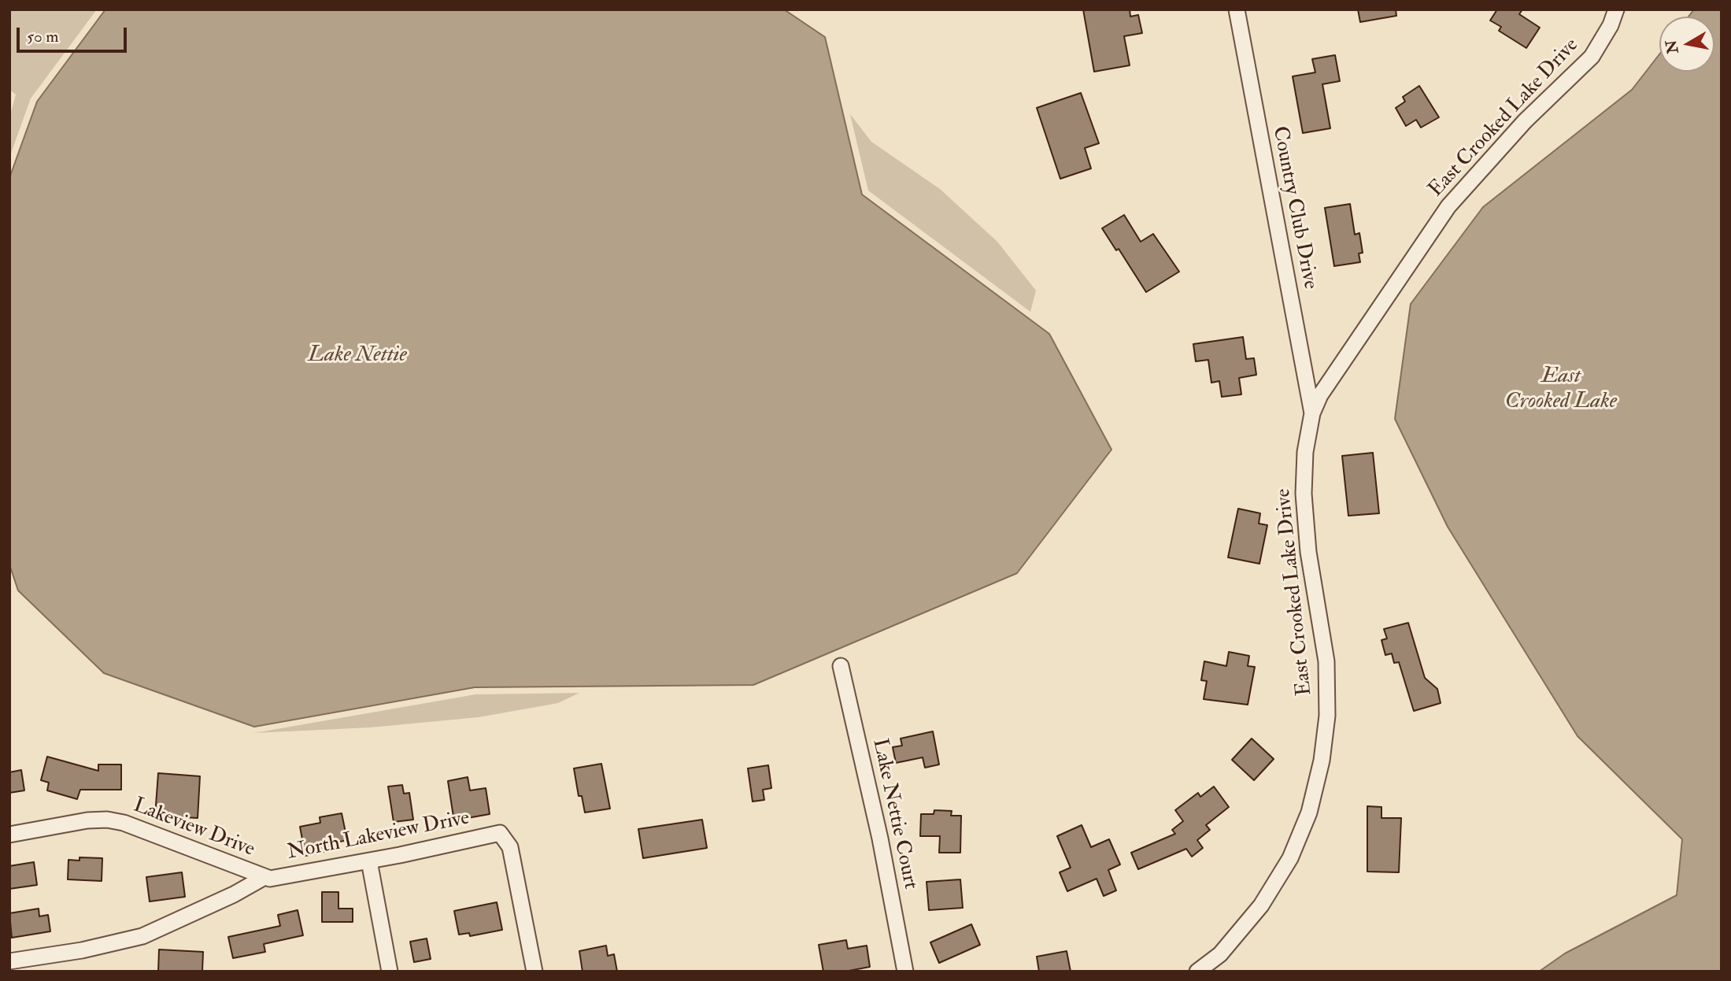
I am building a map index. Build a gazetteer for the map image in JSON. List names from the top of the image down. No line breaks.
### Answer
{"streets":{"street":["East Crooked Lake Drive","Country Club Drive","Lake Nettie Court","Lakeview Drive","North Lakeview Drive"]},"crossings":[["East Crooked Lake Drive","Country Club Drive"],["Lakeview Drive","North Lakeview Drive"]],"water":["Lake Nettie","East Crooked Lake"],"scale_bar":"50 m","north":"left"}
